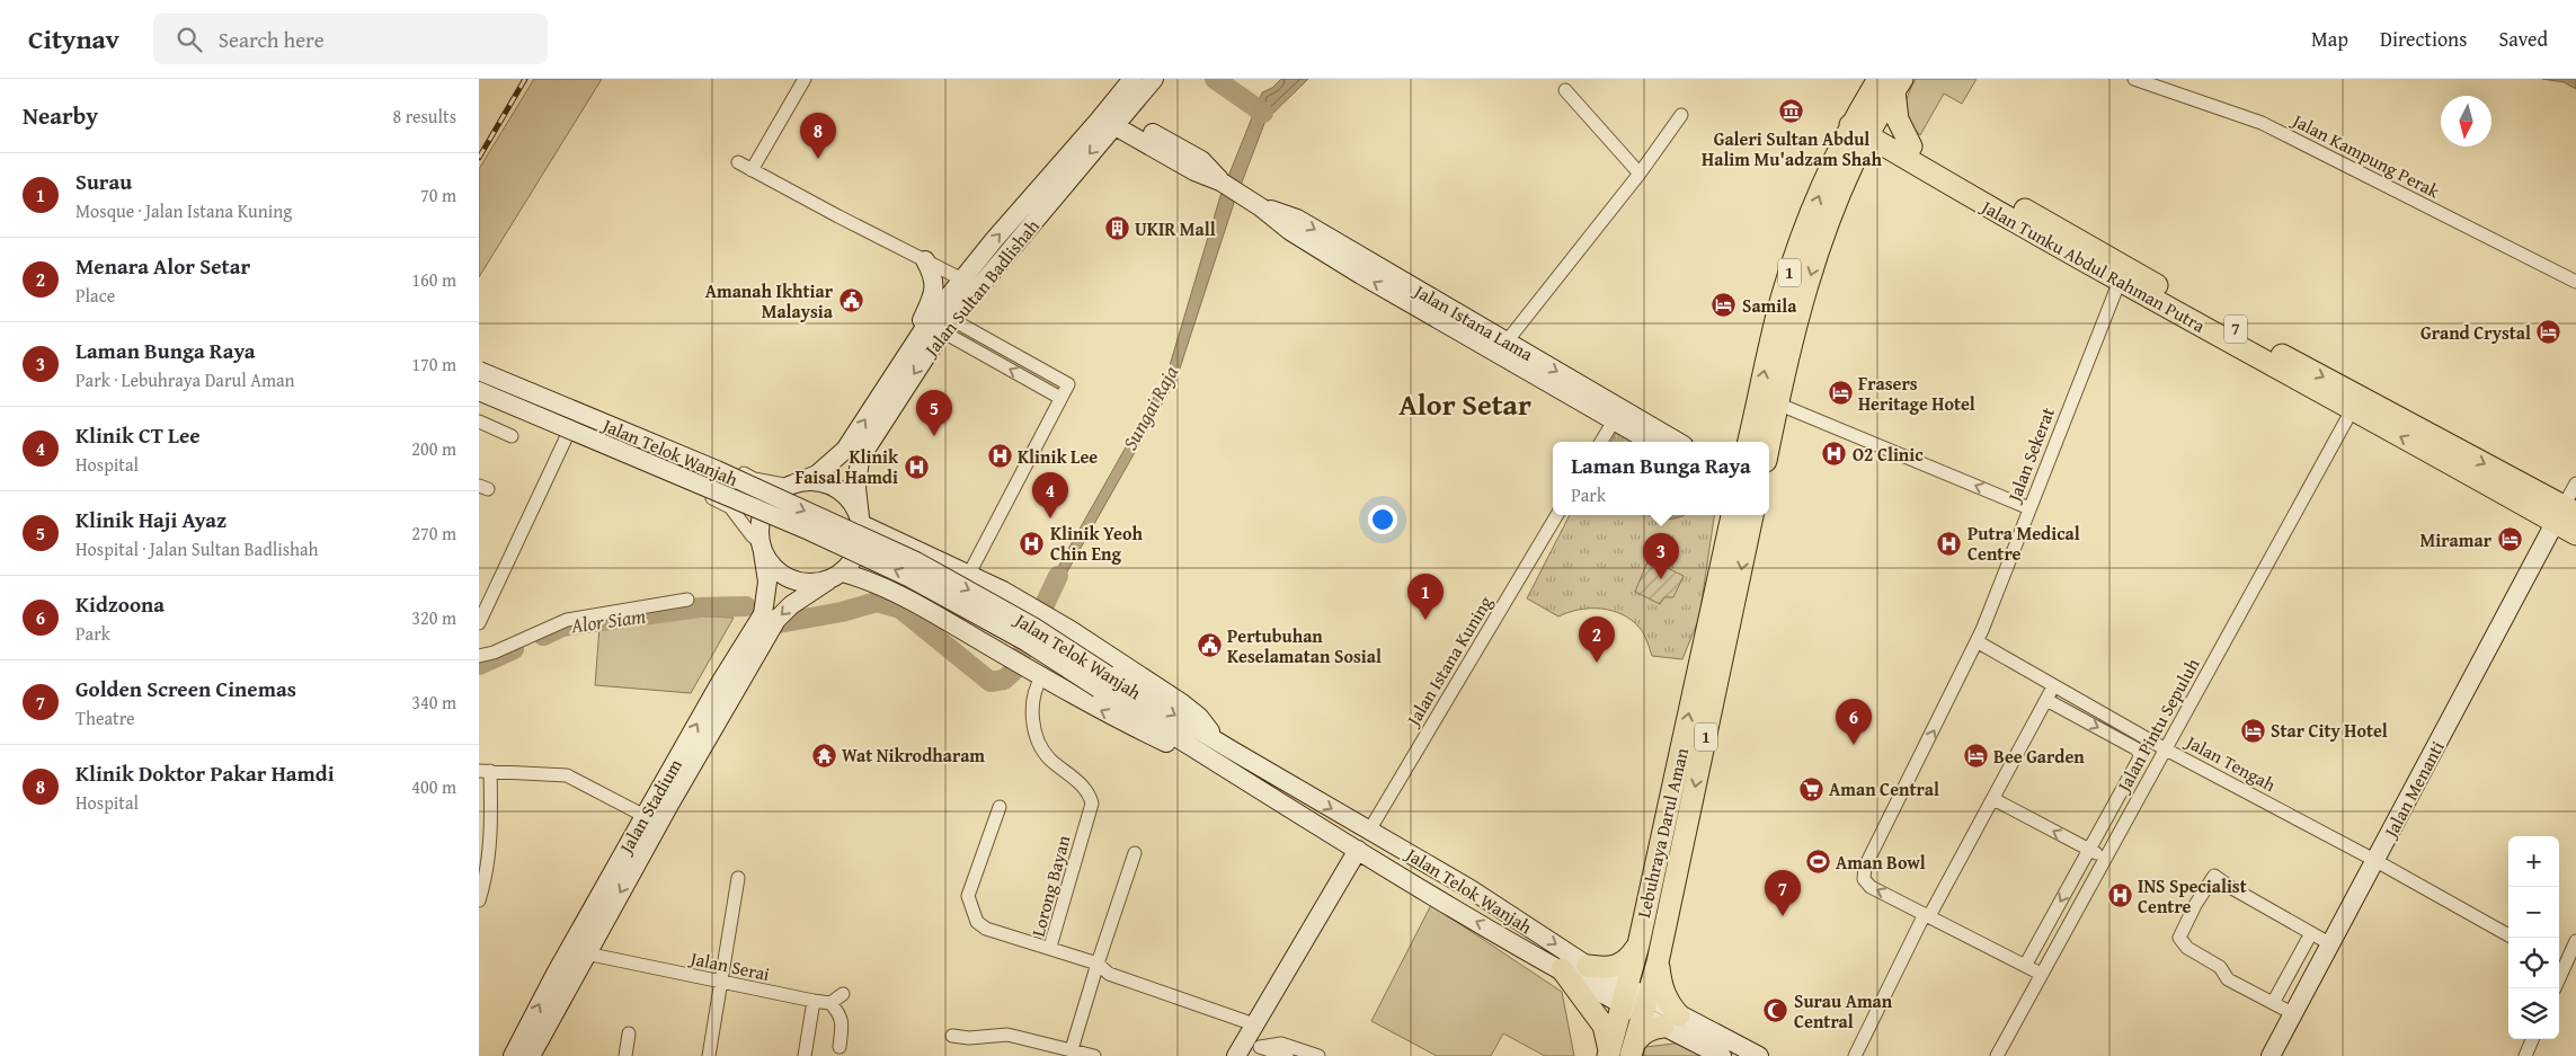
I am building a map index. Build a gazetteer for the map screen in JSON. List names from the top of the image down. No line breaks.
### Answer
{"streets":{"main road":["Jalan Tunku Abdul Rahman Putra","1","Jalan Sultan Badlishah","Jalan Istana Lama","7","Jalan Telok Wanjah","Jalan Menanti","Jalan Stadium","Lebuhraya Darul Aman"],"street":["Jalan Kampung Perak","Jalan Sekerat","Jalan Istana Kuning","Jalan Pintu Sepuluh","Jalan Tengah","Lorong Bayan","Jalan Serai"]},"crossings":[["Jalan Tunku Abdul Rahman Putra","1"],["Jalan Tunku Abdul Rahman Putra","Jalan Sekerat"],["Jalan Tunku Abdul Rahman Putra","Jalan Pintu Sepuluh"],["Jalan Tunku Abdul Rahman Putra","Jalan Menanti"],["Jalan Sultan Badlishah","Jalan Istana Lama"],["Jalan Sultan Badlishah","Jalan Stadium"],["Jalan Telok Wanjah","Jalan Istana Kuning"],["Jalan Telok Wanjah","Lebuhraya Darul Aman"],["Jalan Sekerat","Jalan Pintu Sepuluh"],["Jalan Sekerat","Jalan Tengah"],["Jalan Pintu Sepuluh","Jalan Tengah"],["Jalan Tengah","Jalan Menanti"],["Jalan Stadium","Jalan Serai"]],"districts":["Alor Setar"],"water":["Sungai Raja","Alor Siam"],"places":{"museum":["Galeri Sultan Abdul Halim Mu'adzam Shah"],"building":["UKIR Mall"],"public building":["Amanah Ikhtiar Malaysia","Pertubuhan Keselamatan Sosial"],"hotel":["Samila","Grand Crystal","Frasers Heritage Hotel","Miramar","Star City Hotel","Bee Garden"],"hospital":["O2 Clinic","Klinik Lee","Klinik Faisal Hamdi","Klinik Yeoh Chin Eng","Putra Medical Centre","INS Specialist Centre"],"temple":["Wat Nikrodharam"],"supermarket":["Aman Central"],"sports":["Aman Bowl"],"mosque":["Surau Aman Central"]},"north":"bottom","page":{"header":"Citynav","search":"Search here","nav":["Map","Directions","Saved"],"heading":["Nearby","8 results"],"pins":["8","5","4","3","1","2","6","7"],"list":[{"mark":"1","name":"Surau","note":"Mosque · Jalan Istana Kuning","value":"70 m"},{"mark":"2","name":"Menara Alor Setar","note":"Place","value":"160 m"},{"mark":"3","name":"Laman Bunga Raya","note":"Park · Lebuhraya Darul Aman","value":"170 m"},{"mark":"4","name":"Klinik CT Lee","note":"Hospital","value":"200 m"},{"mark":"5","name":"Klinik Haji Ayaz","note":"Hospital · Jalan Sultan Badlishah","value":"270 m"},{"mark":"6","name":"Kidzoona","note":"Park","value":"320 m"},{"mark":"7","name":"Golden Screen Cinemas","note":"Theatre","value":"340 m"},{"mark":"8","name":"Klinik Doktor Pakar Hamdi","note":"Hospital","value":"400 m"}],"popup":["Laman Bunga Raya","Park"],"map_buttons":["+","−"]}}
